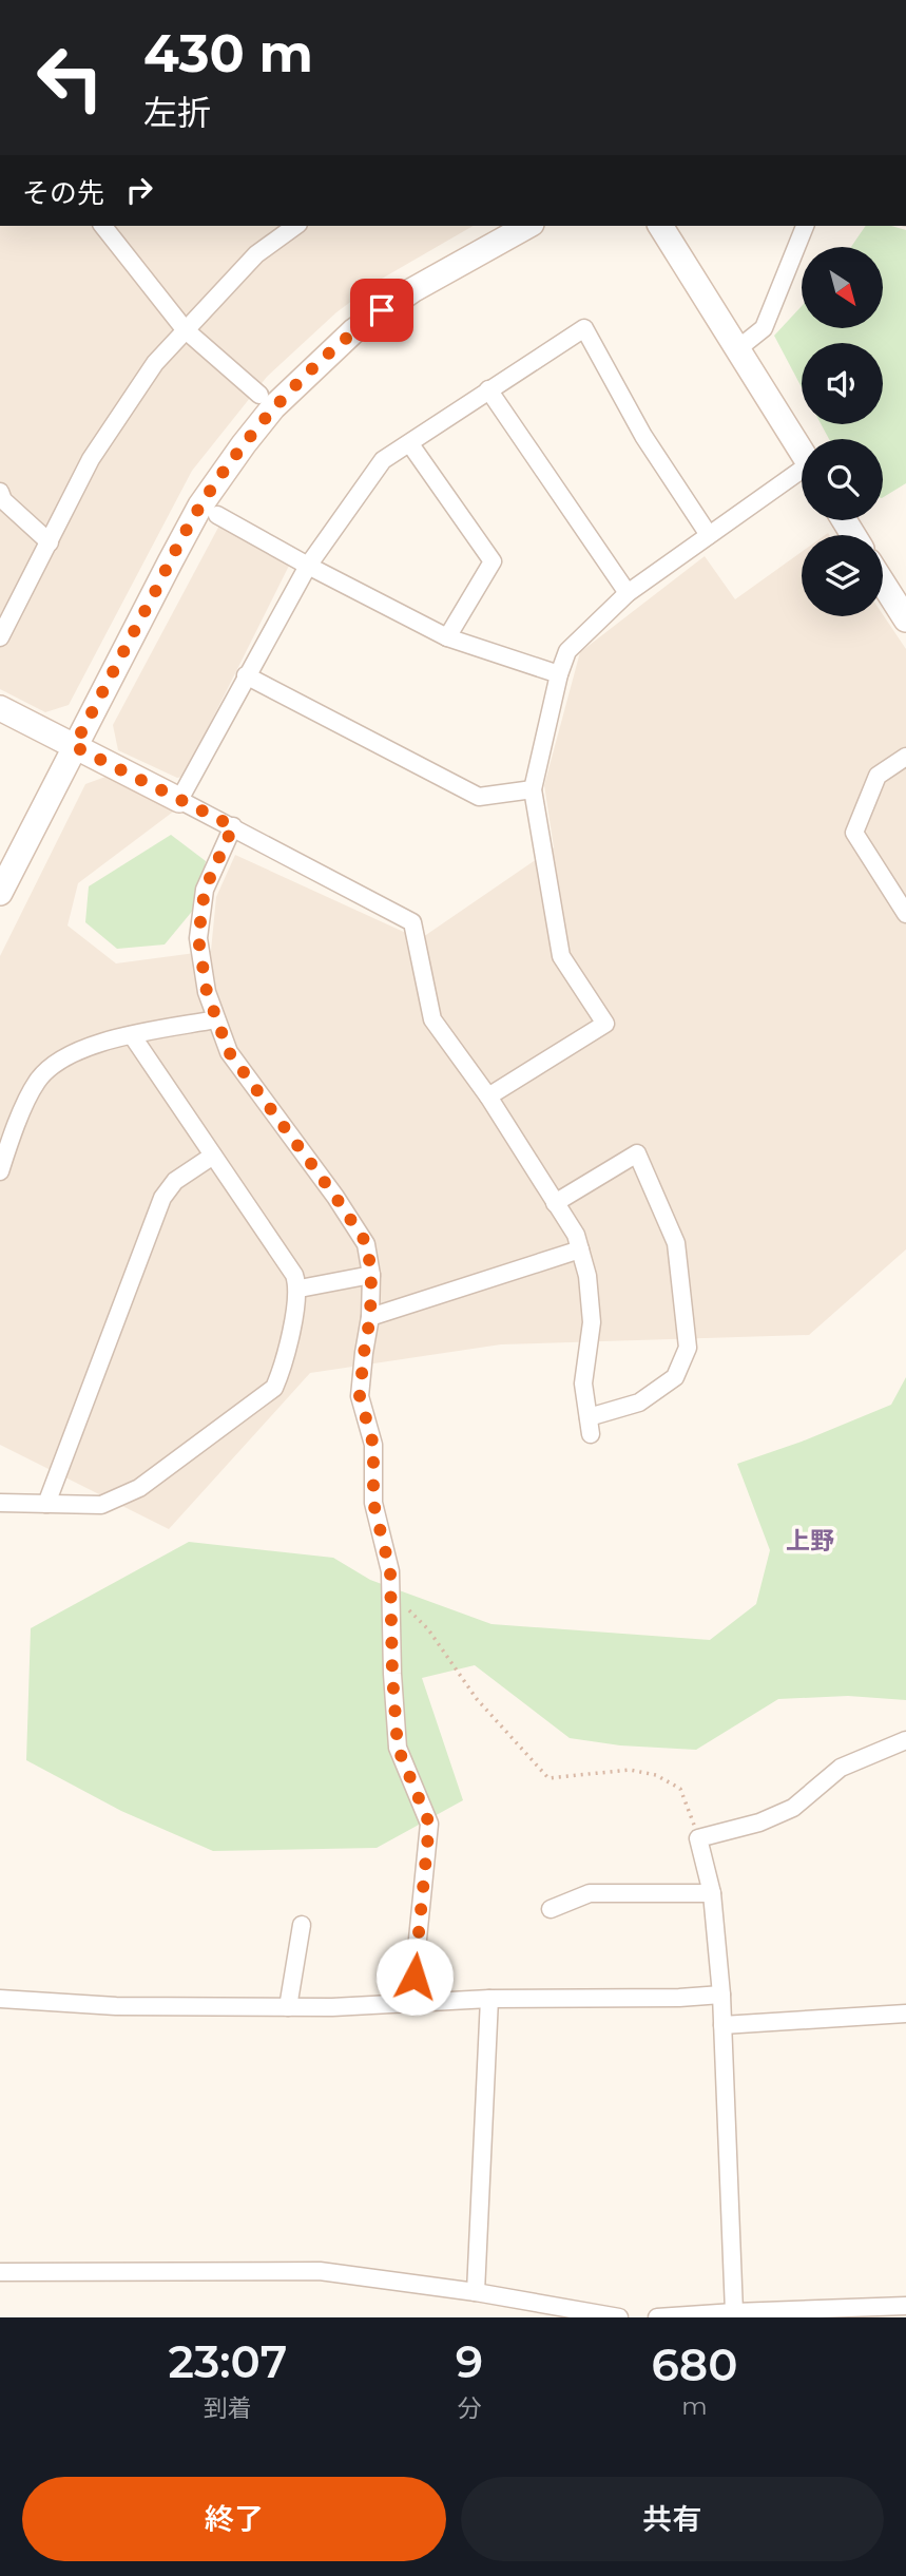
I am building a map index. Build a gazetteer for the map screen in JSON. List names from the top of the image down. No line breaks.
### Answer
{"districts":["上野"],"north":"bottom right","page":{"turn":["430 m","左折"],"then":"その先","eta":["23:07","到着","9","分","680","m"],"buttons":["終了","共有"]}}
